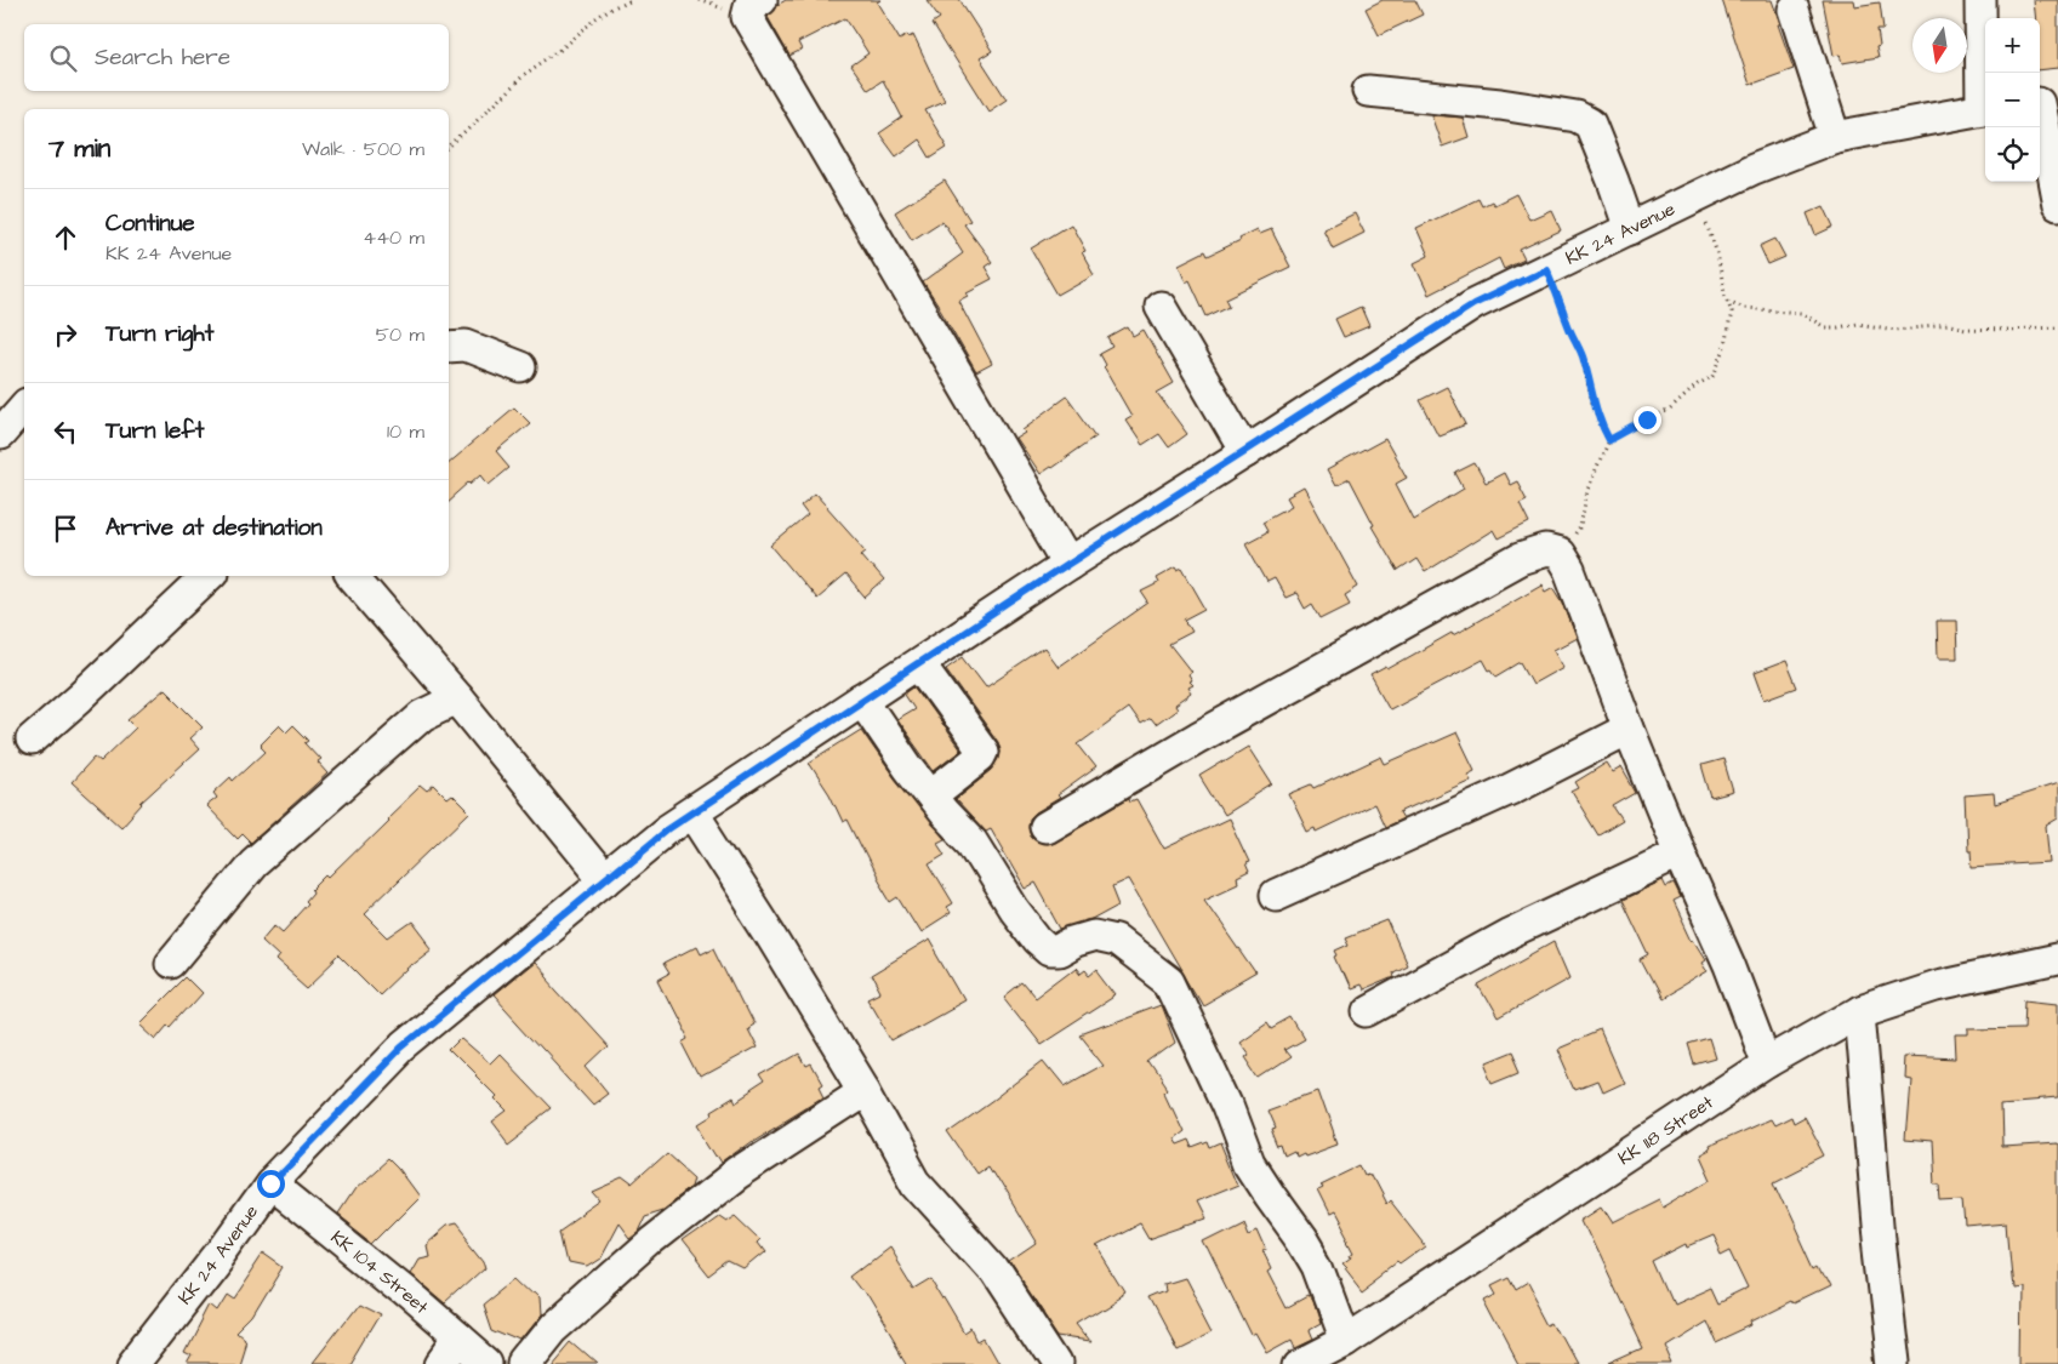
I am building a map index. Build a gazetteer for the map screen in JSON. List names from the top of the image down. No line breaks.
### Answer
{"streets":{"street":["KK 24 Avenue","KK 118 Street","KK 104 Street"]},"crossings":[["KK 24 Avenue","KK 104 Street"]],"north":"bottom","page":{"map_buttons":["+","−"],"search":"Search here","heading":["7 min","Walk · 500 m"],"list":[["Continue","KK 24 Avenue","440 m"],["Turn right","50 m"],["Turn left","10 m"],"Arrive at destination"]}}
